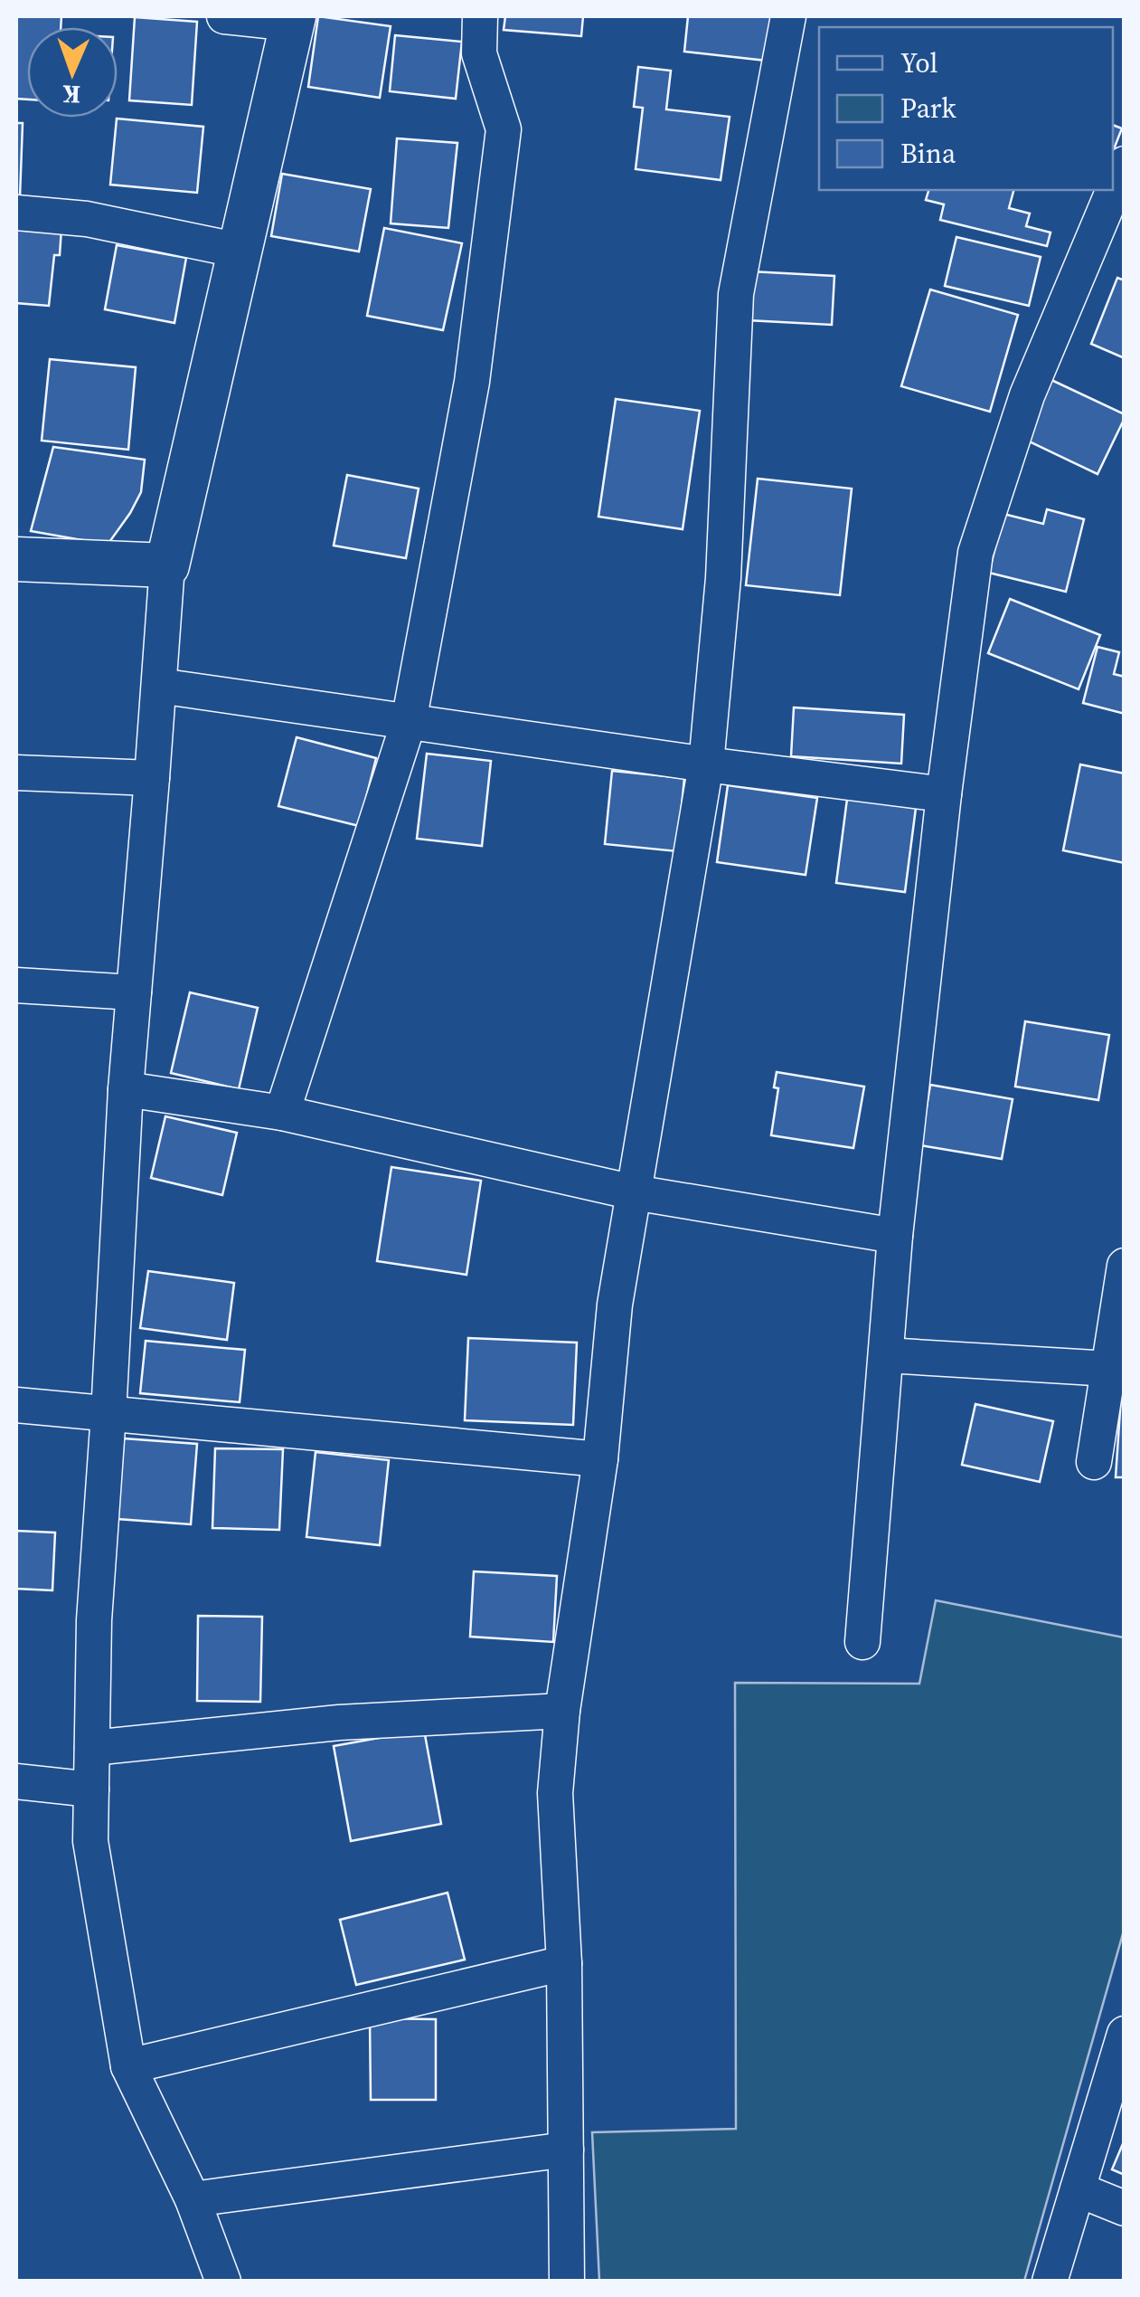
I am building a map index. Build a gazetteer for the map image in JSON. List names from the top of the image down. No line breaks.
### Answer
{"legend":["Yol","Park","Bina"],"north":"bottom"}
